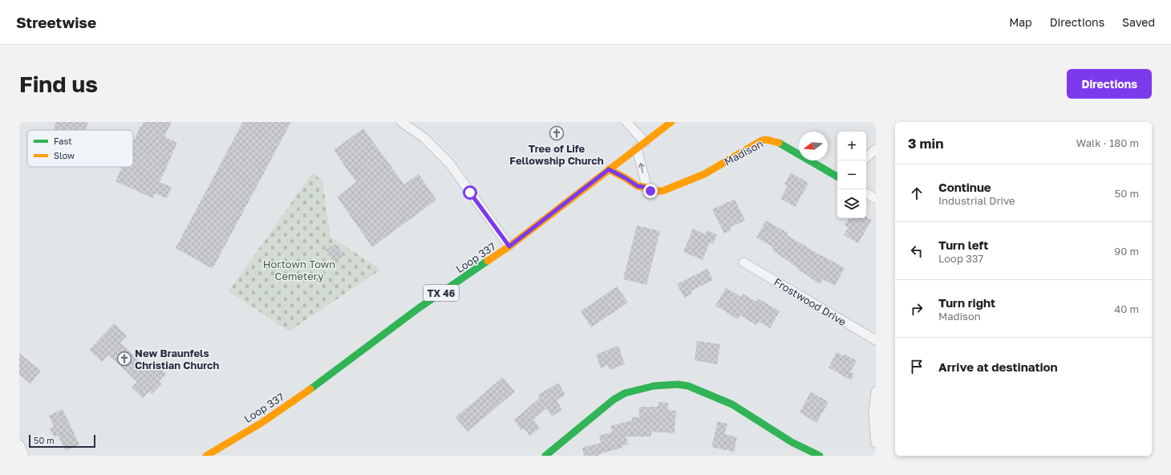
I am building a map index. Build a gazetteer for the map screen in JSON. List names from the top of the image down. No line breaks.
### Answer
{"streets":{"main road":["Madison","Loop 337","TX 46"],"street":["Frostwood Drive"]},"crossings":[["Madison","Loop 337"]],"parks":["Hortown Town Cemetery"],"places":{"church":["Tree of Life Fellowship Church","New Braunfels Christian Church"]},"legend":["Fast","Slow"],"scale_bar":"50 m","north":"left","page":{"header":"Streetwise","nav":["Map","Directions","Saved"],"buttons":"Directions","title":"Find us","heading":["3 min","Walk · 180 m"],"map_buttons":["+","−"],"list":[["Continue","Industrial Drive","50 m"],["Turn left","Loop 337","90 m"],["Turn right","Madison","40 m"],"Arrive at destination"],"scale":"50 m"}}
